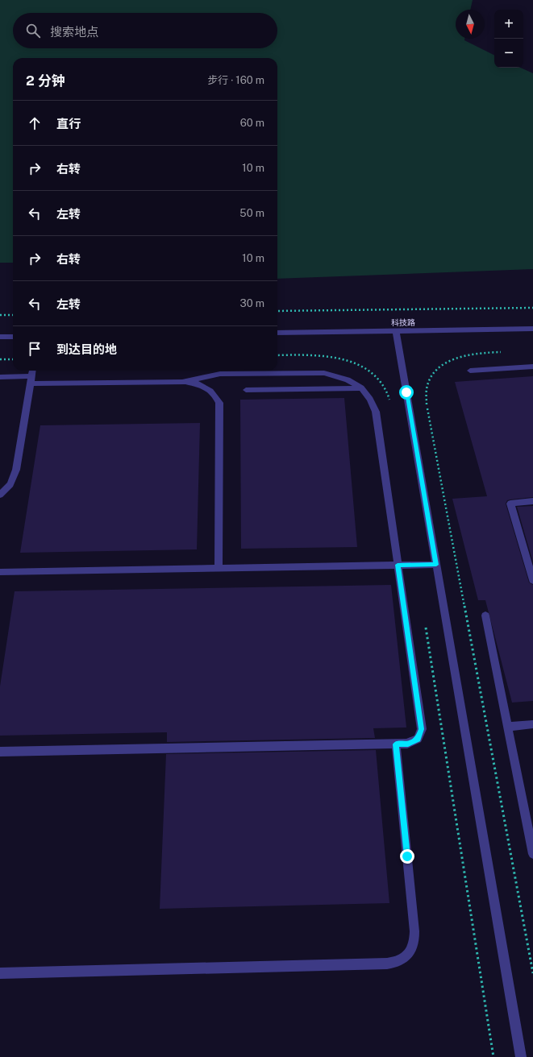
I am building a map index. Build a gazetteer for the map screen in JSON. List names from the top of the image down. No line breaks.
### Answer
{"streets":{"street":["科技路"]},"north":"bottom","page":{"map_buttons":["+","−"],"search":"搜索地点","heading":["2 分钟","步行 · 160 m"],"list":[["直行","60 m"],["右转","10 m"],["左转","50 m"],["右转","10 m"],["左转","30 m"],"到达目的地"]}}
